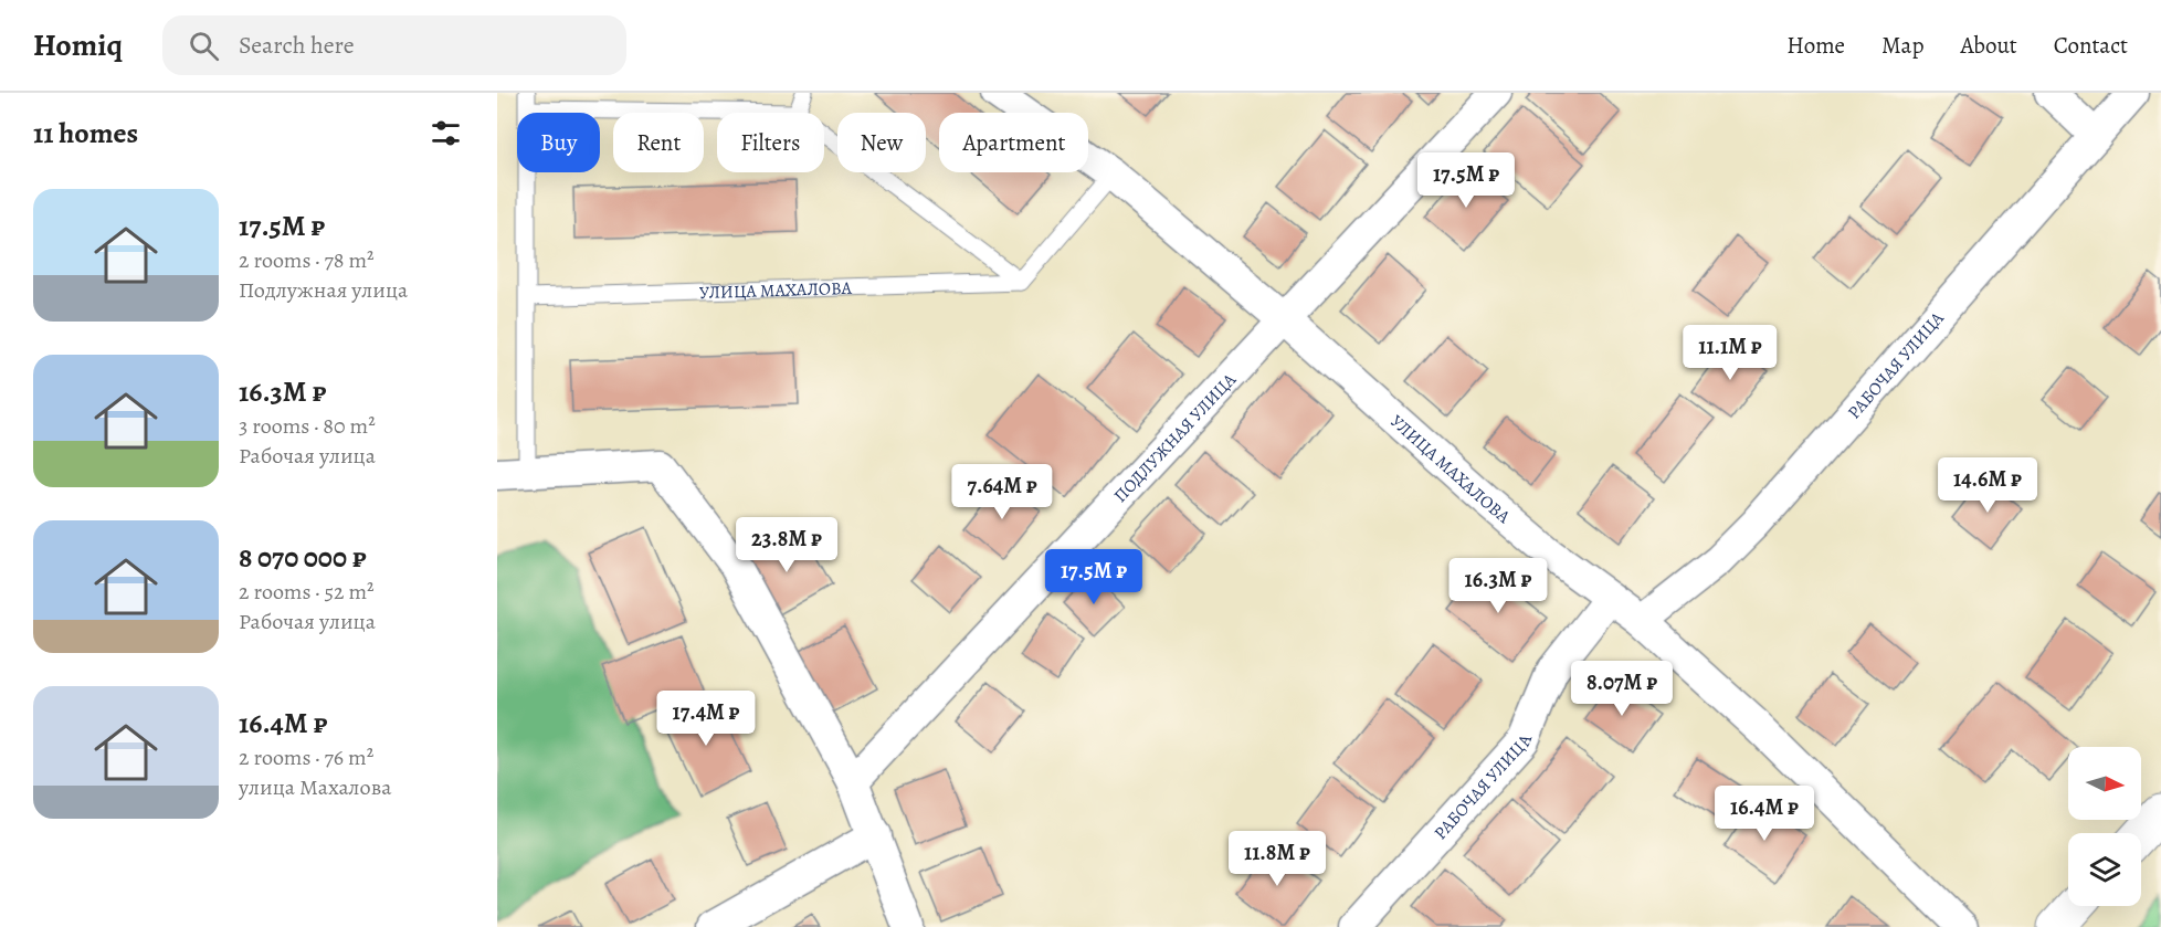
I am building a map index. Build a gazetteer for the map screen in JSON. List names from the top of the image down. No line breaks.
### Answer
{"streets":{"street":["УЛИЦА МАХАЛОВА","РАБОЧАЯ УЛИЦА","ПОДЛУЖНАЯ УЛИЦА"]},"crossings":[["УЛИЦА МАХАЛОВА","РАБОЧАЯ УЛИЦА"],["УЛИЦА МАХАЛОВА","ПОДЛУЖНАЯ УЛИЦА"]],"north":"right","page":{"header":"Homiq","search":"Search here","nav":["Home","Map","About","Contact"],"heading":"11 homes","chip":["Buy","Rent","Filters","New","Apartment"],"price":["17.5M ₽","11.1M ₽","14.6M ₽","7.64M ₽","23.8M ₽","17.5M ₽","16.3M ₽","8.07M ₽","17.4M ₽","16.4M ₽","11.8M ₽"],"list":[{"name":"17.5M ₽","note":"2 rooms · 78 m² · Подлужная улица"},{"name":"16.3M ₽","note":"3 rooms · 80 m² · Рабочая улица"},{"name":"8 070 000 ₽","note":"2 rooms · 52 m² · Рабочая улица"},{"name":"16.4M ₽","note":"2 rooms · 76 m² · улица Махалова"}]}}
